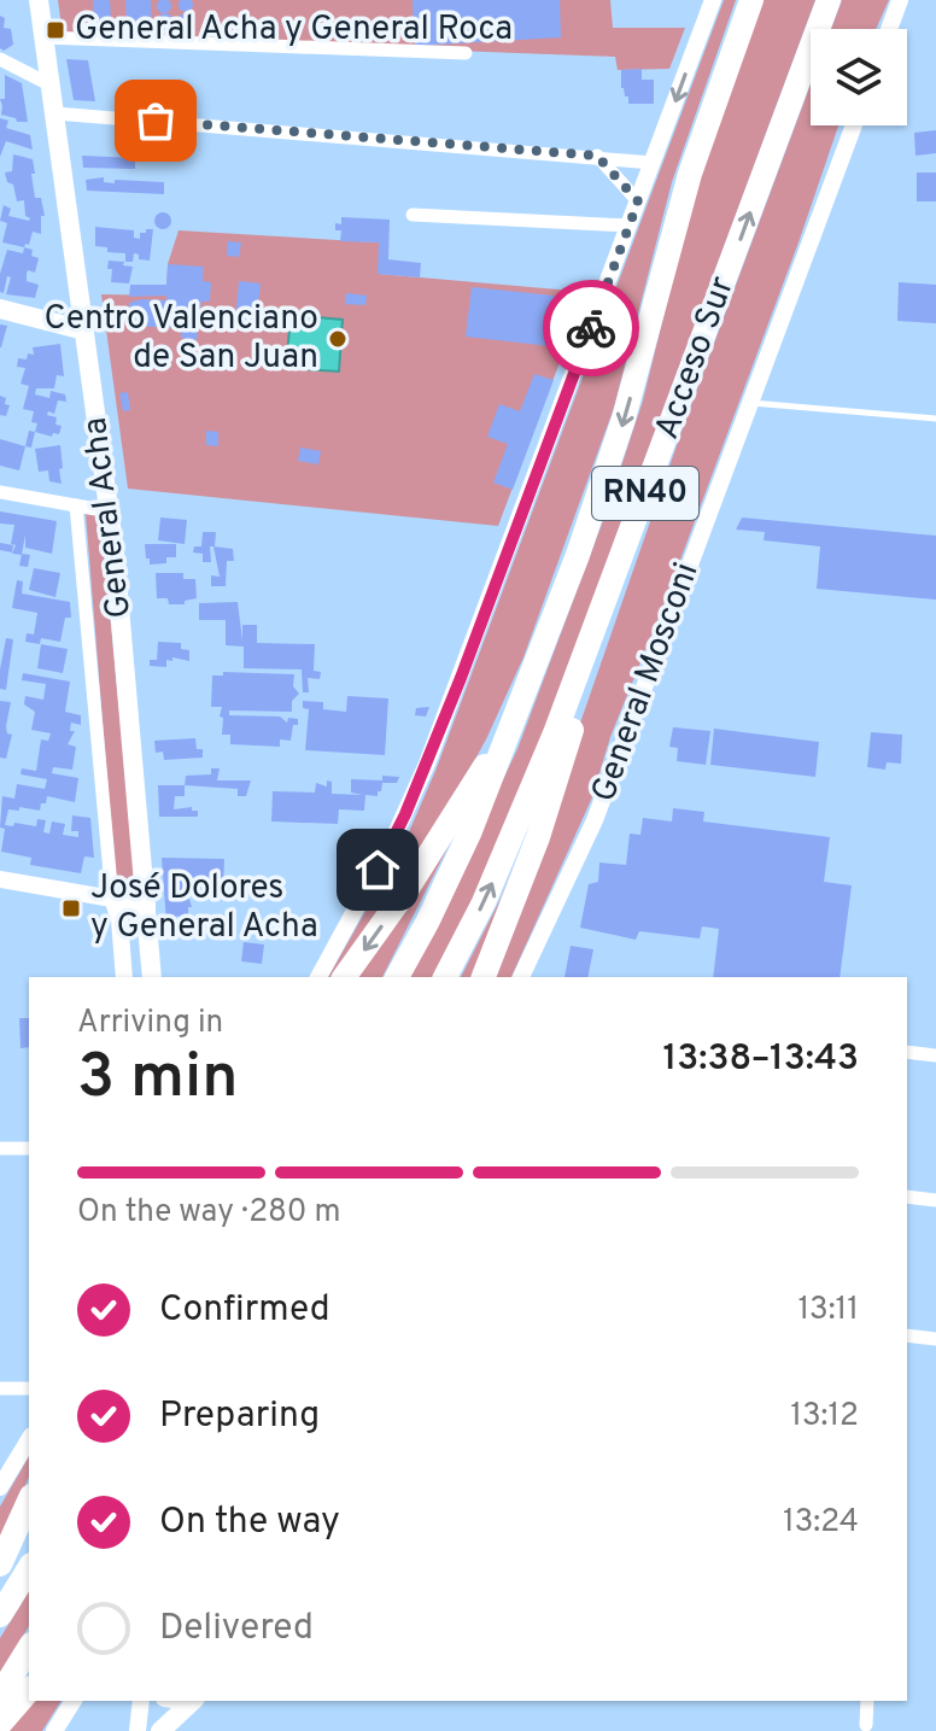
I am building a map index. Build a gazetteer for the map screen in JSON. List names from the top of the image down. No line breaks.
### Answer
{"streets":{"highway":["Acceso Sur","RN40"],"main road":["General Acha"],"street":["General Mosconi"]},"places":{"transit":["General Acha y General Roca","José Dolores y General Acha"],"other":["Centro Valenciano de San Juan"]},"page":{"heading":["3 min","Arriving in","13:38–13:43"],"bar":"On the way · 280 m","list":[["Confirmed","13:11"],["Preparing","13:12"],["On the way","13:24"],"Delivered"]}}
